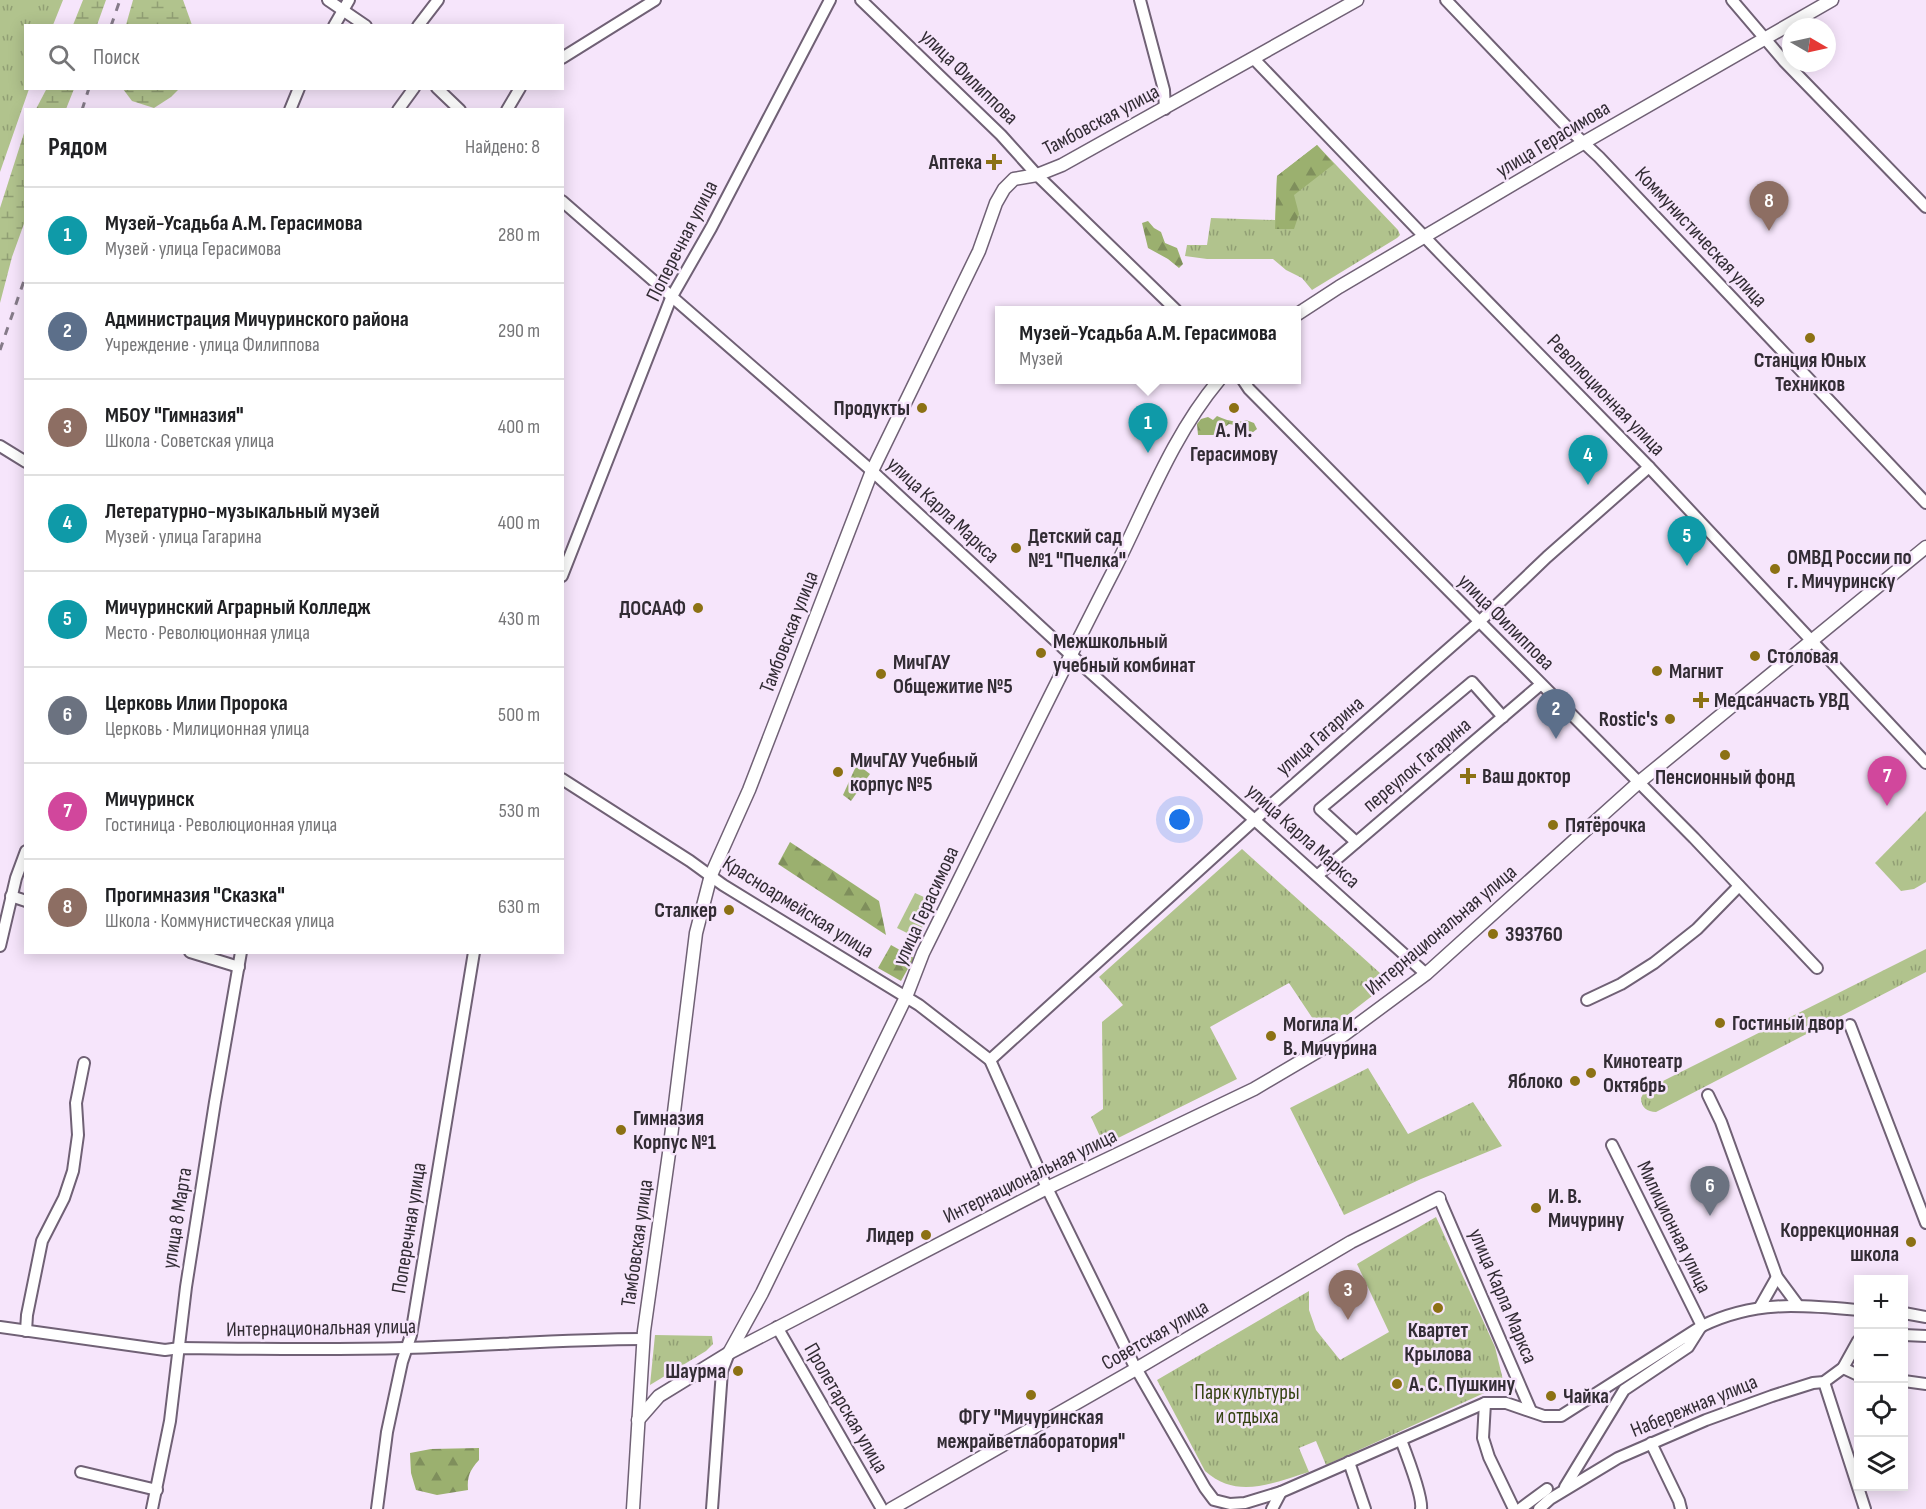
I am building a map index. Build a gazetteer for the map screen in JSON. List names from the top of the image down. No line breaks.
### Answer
{"streets":{"main road":["Тамбовская улица","улица Герасимова","Интернациональная улица","Советская улица"],"street":["улица Филиппова","Коммунистическая улица","Поперечная улица","Революционная улица","улица Карла Маркса","улица Гагарина","переулок Гагарина","Красноармейская улица","улица 8 Марта","Милиционная улица","Набережная улица","Пролетарская улица"]},"crossings":[["улица Филиппова","Тамбовская улица"],["улица Филиппова","улица Гагарина"],["улица Филиппова","переулок Гагарина"],["улица Филиппова","Интернациональная улица"],["Тамбовская улица","улица Герасимова"],["Тамбовская улица","Революционная улица"],["Тамбовская улица","улица Карла Маркса"],["Тамбовская улица","Красноармейская улица"],["Тамбовская улица","Интернациональная улица"],["улица Герасимова","Коммунистическая улица"],["улица Герасимова","Революционная улица"],["улица Герасимова","улица Карла Маркса"],["улица Герасимова","Красноармейская улица"],["улица Герасимова","Интернациональная улица"],["Поперечная улица","улица Карла Маркса"],["Поперечная улица","Интернациональная улица"],["Революционная улица","улица Гагарина"],["Революционная улица","Интернациональная улица"],["улица Карла Маркса","улица Гагарина"],["улица Карла Маркса","переулок Гагарина"],["улица Карла Маркса","Интернациональная улица"],["улица Карла Маркса","Советская улица"],["улица Карла Маркса","Набережная улица"],["улица Гагарина","Красноармейская улица"],["Красноармейская улица","Интернациональная улица"],["Красноармейская улица","Советская улица"],["Красноармейская улица","Набережная улица"],["Интернациональная улица","улица 8 Марта"],["Интернациональная улица","Пролетарская улица"],["Милиционная улица","Набережная улица"]],"parks":["Парк культуры и отдыха"],"places":{"health":["Аптека","Медсанчасть УВД","Ваш доктор"],"other":["Станция Юных Техников","Продукты","А. М. Герасимову","Детский сад №1 \"Пчелка\"","ОМВД России по г. Мичуринску","ДОСААФ","Межшкольный учебный комбинат","Столовая","Магнит","МичГАУ Общежитие №5","Rostic's","Пенсионный фонд","МичГАУ Учебный корпус №5","Пятёрочка","Сталкер","393760","Гостиный двор","Могила И. В. Мичурина","Кинотеатр Октябрь","Яблоко","Гимназия Корпус №1","И. В. Мичурину","Лидер","Коррекционная школа","Квартет Крылова","Шаурма","А. С. Пушкину","ФГУ \"Мичуринская межрайветлаборатория\"","Чайка"]},"north":"right","page":{"search":"Поиск","heading":["Рядом","Найдено: 8"],"pins":["8","1","4","5","2","7","6","3"],"list":[{"mark":"1","name":"Музей-Усадьба А.М. Герасимова","note":"Музей · улица Герасимова","value":"280 m"},{"mark":"2","name":"Администрация Мичуринского района","note":"Учреждение · улица Филиппова","value":"290 m"},{"mark":"3","name":"МБОУ \"Гимназия\"","note":"Школа · Советская улица","value":"400 m"},{"mark":"4","name":"Летературно-музыкальный музей","note":"Музей · улица Гагарина","value":"400 m"},{"mark":"5","name":"Мичуринский Аграрный Колледж","note":"Место · Революционная улица","value":"430 m"},{"mark":"6","name":"Церковь Илии Пророка","note":"Церковь · Милиционная улица","value":"500 m"},{"mark":"7","name":"Мичуринск","note":"Гостиница · Революционная улица","value":"530 m"},{"mark":"8","name":"Прогимназия \"Сказка\"","note":"Школа · Коммунистическая улица","value":"630 m"}],"popup":["Музей-Усадьба А.М. Герасимова","Музей"],"map_buttons":["+","−"]}}
